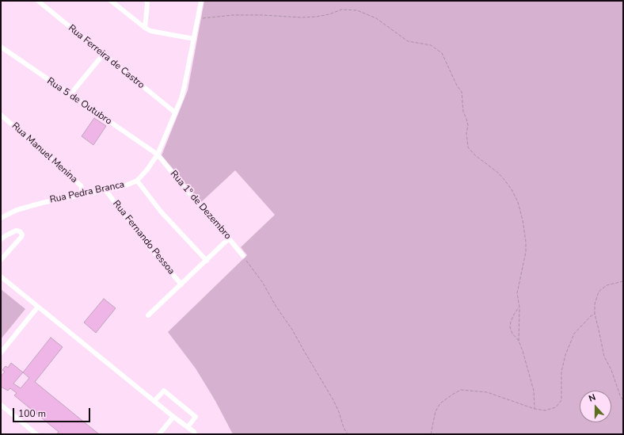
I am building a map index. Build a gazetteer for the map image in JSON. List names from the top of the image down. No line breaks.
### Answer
{"streets":{"street":["Rua Ferreira de Castro","Rua 5 de Outubro","Rua Manuel Menina","Rua Pedra Branca","Rua 1º de Dezembro","Rua Fernando Pessoa"]},"crossings":[["Rua Ferreira de Castro","Rua Pedra Branca"],["Rua 5 de Outubro","Rua Pedra Branca"],["Rua 5 de Outubro","Rua 1º de Dezembro"],["Rua Manuel Menina","Rua Pedra Branca"],["Rua Pedra Branca","Rua 1º de Dezembro"],["Rua Pedra Branca","Rua Fernando Pessoa"]],"scale_bar":"100 m","north":"top"}
